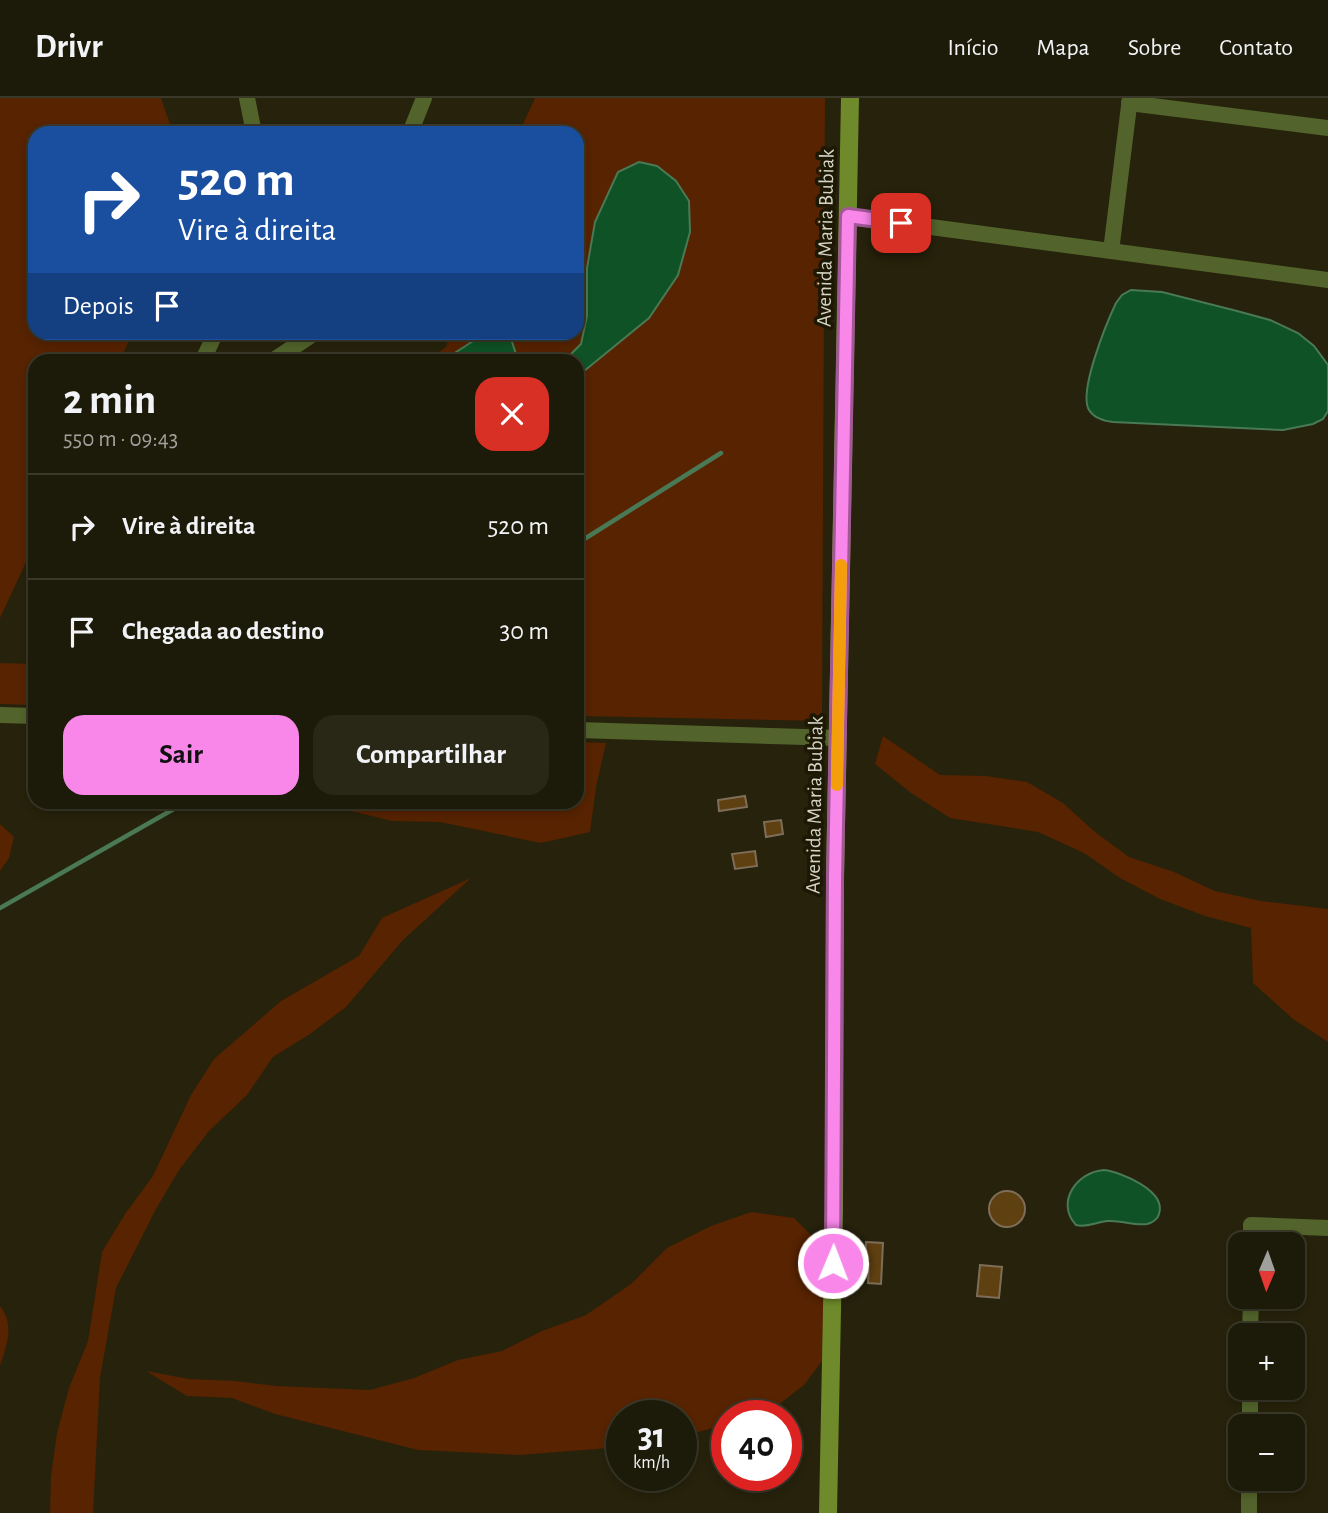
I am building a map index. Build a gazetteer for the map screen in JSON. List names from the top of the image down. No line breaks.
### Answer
{"streets":{"street":["Avenida Maria Bubiak"]},"north":"bottom","page":{"header":"Drivr","nav":["Início","Mapa","Sobre","Contato"],"turn":["520 m","Vire à direita"],"then":"Depois","heading":["2 min","550 m · 09:43"],"list":[{"name":"Vire à direita","value":"520 m"},{"name":"Chegada ao destino","value":"30 m"}],"buttons":["Sair","Compartilhar"],"map_buttons":["+","−"],"speed":"31 km/h","limit":"40"}}
